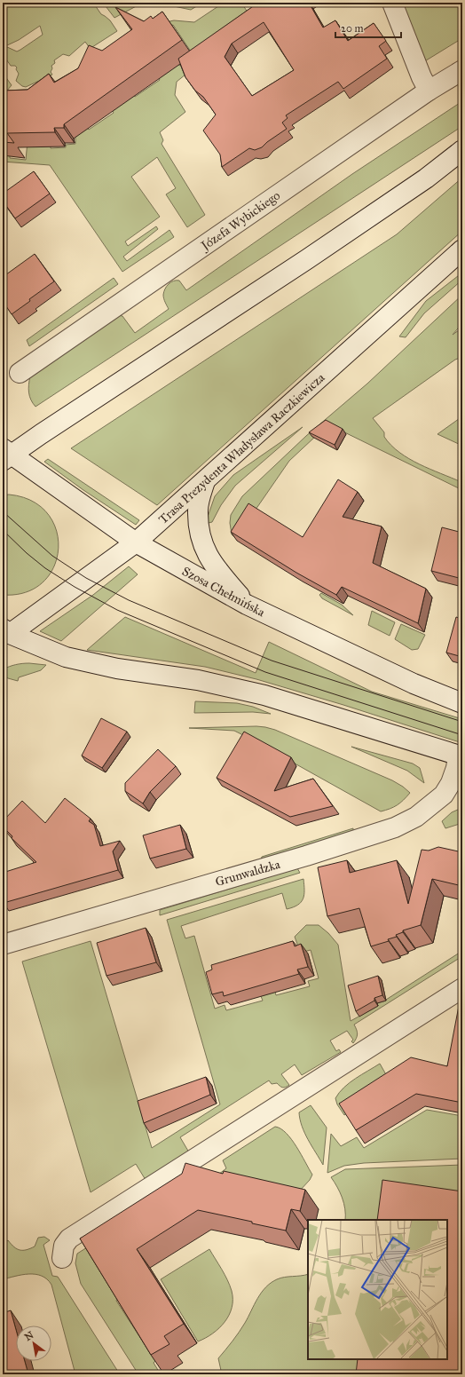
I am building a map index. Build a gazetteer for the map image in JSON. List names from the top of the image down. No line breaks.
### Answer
{"streets":{"main road":["Józefa Wybickiego","Trasa Prezydenta Władysława Raczkiewicza","Szosa Chełmińska","Grunwaldzka"]},"crossings":[["Trasa Prezydenta Władysława Raczkiewicza","Szosa Chełmińska"]],"scale_bar":"20 m","north":"top left"}
